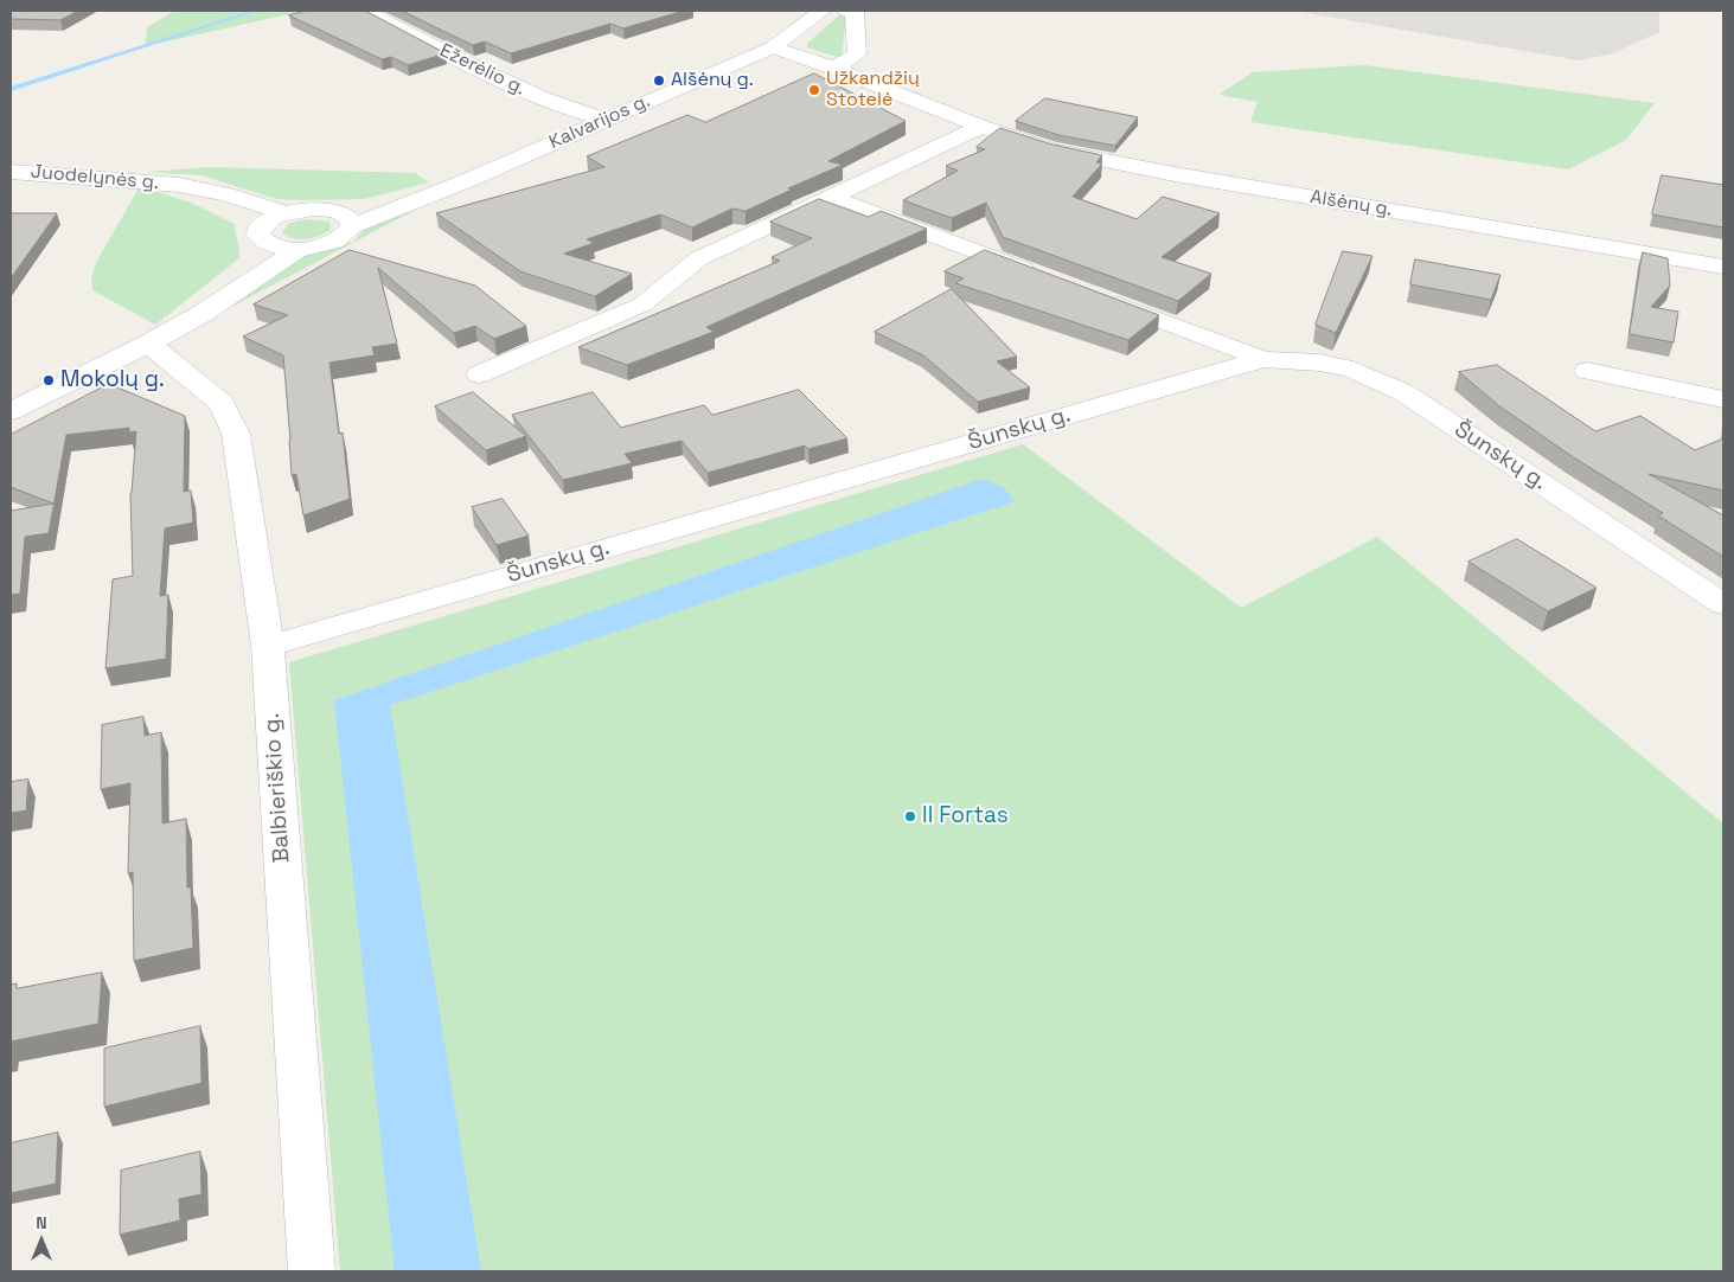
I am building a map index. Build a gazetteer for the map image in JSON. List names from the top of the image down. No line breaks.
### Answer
{"streets":{"street":["Ežerėlio g.","Kalvarijos g.","Juodelynės g.","Alšėnų g.","Šunskų g.","Balbieriškio g."]},"crossings":[["Ežerėlio g.","Kalvarijos g."],["Kalvarijos g.","Alšėnų g."],["Šunskų g.","Balbieriškio g."]],"places":["Alšėnų g.","Užkandžių Stotelė","Mokolų g.","II Fortas"],"north":"top"}
